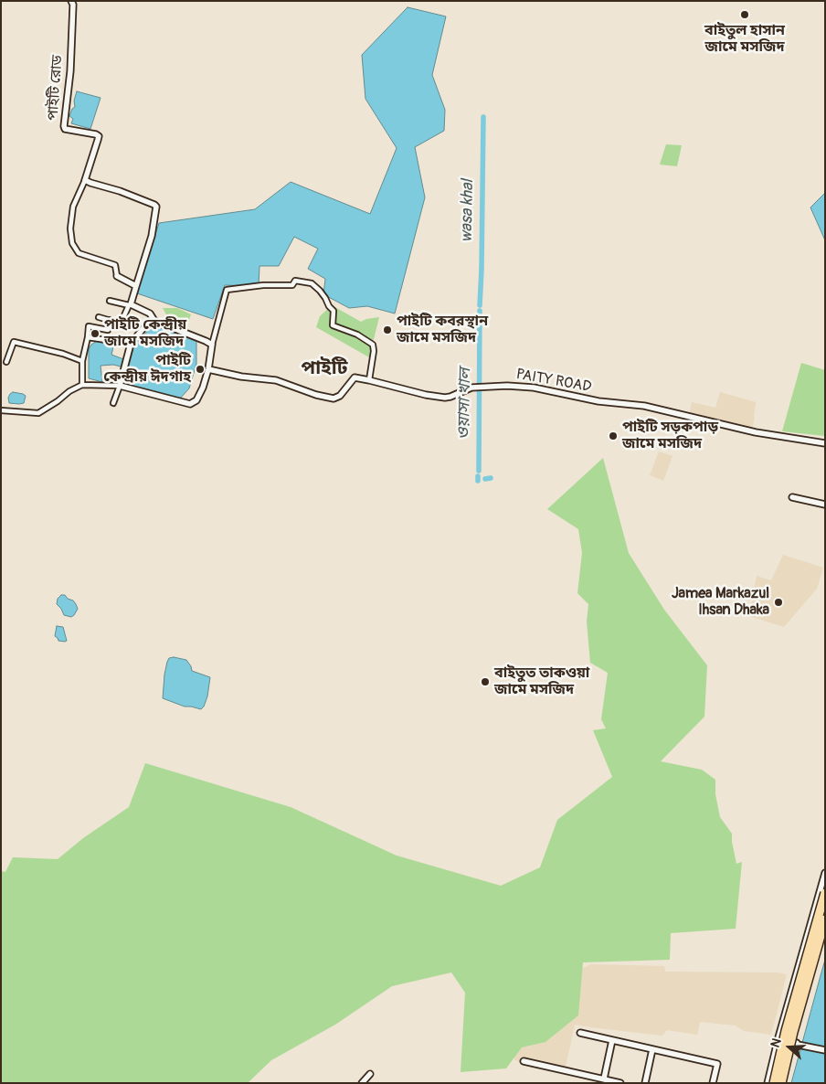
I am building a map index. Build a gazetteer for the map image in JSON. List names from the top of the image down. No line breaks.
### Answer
{"streets":{"street":["পাইটি রোড","PAITY ROAD"]},"districts":["পাইটি"],"water":["wasa khal","ওয়াসা খাল"],"places":["বাইতুল হাসান জামে মসজিদ","পাইটি কবরস্থান জামে মসজিদ","পাইটি কেন্দ্রীয় জামে মসজিদ","পাইটি কেন্দ্রীয় ঈদগাহ","পাইটি সড়কপাড় জামে মসজিদ","Jamea Markazul Ihsan Dhaka","বাইতুত তাকওয়া জামে মসজিদ"],"north":"left"}
